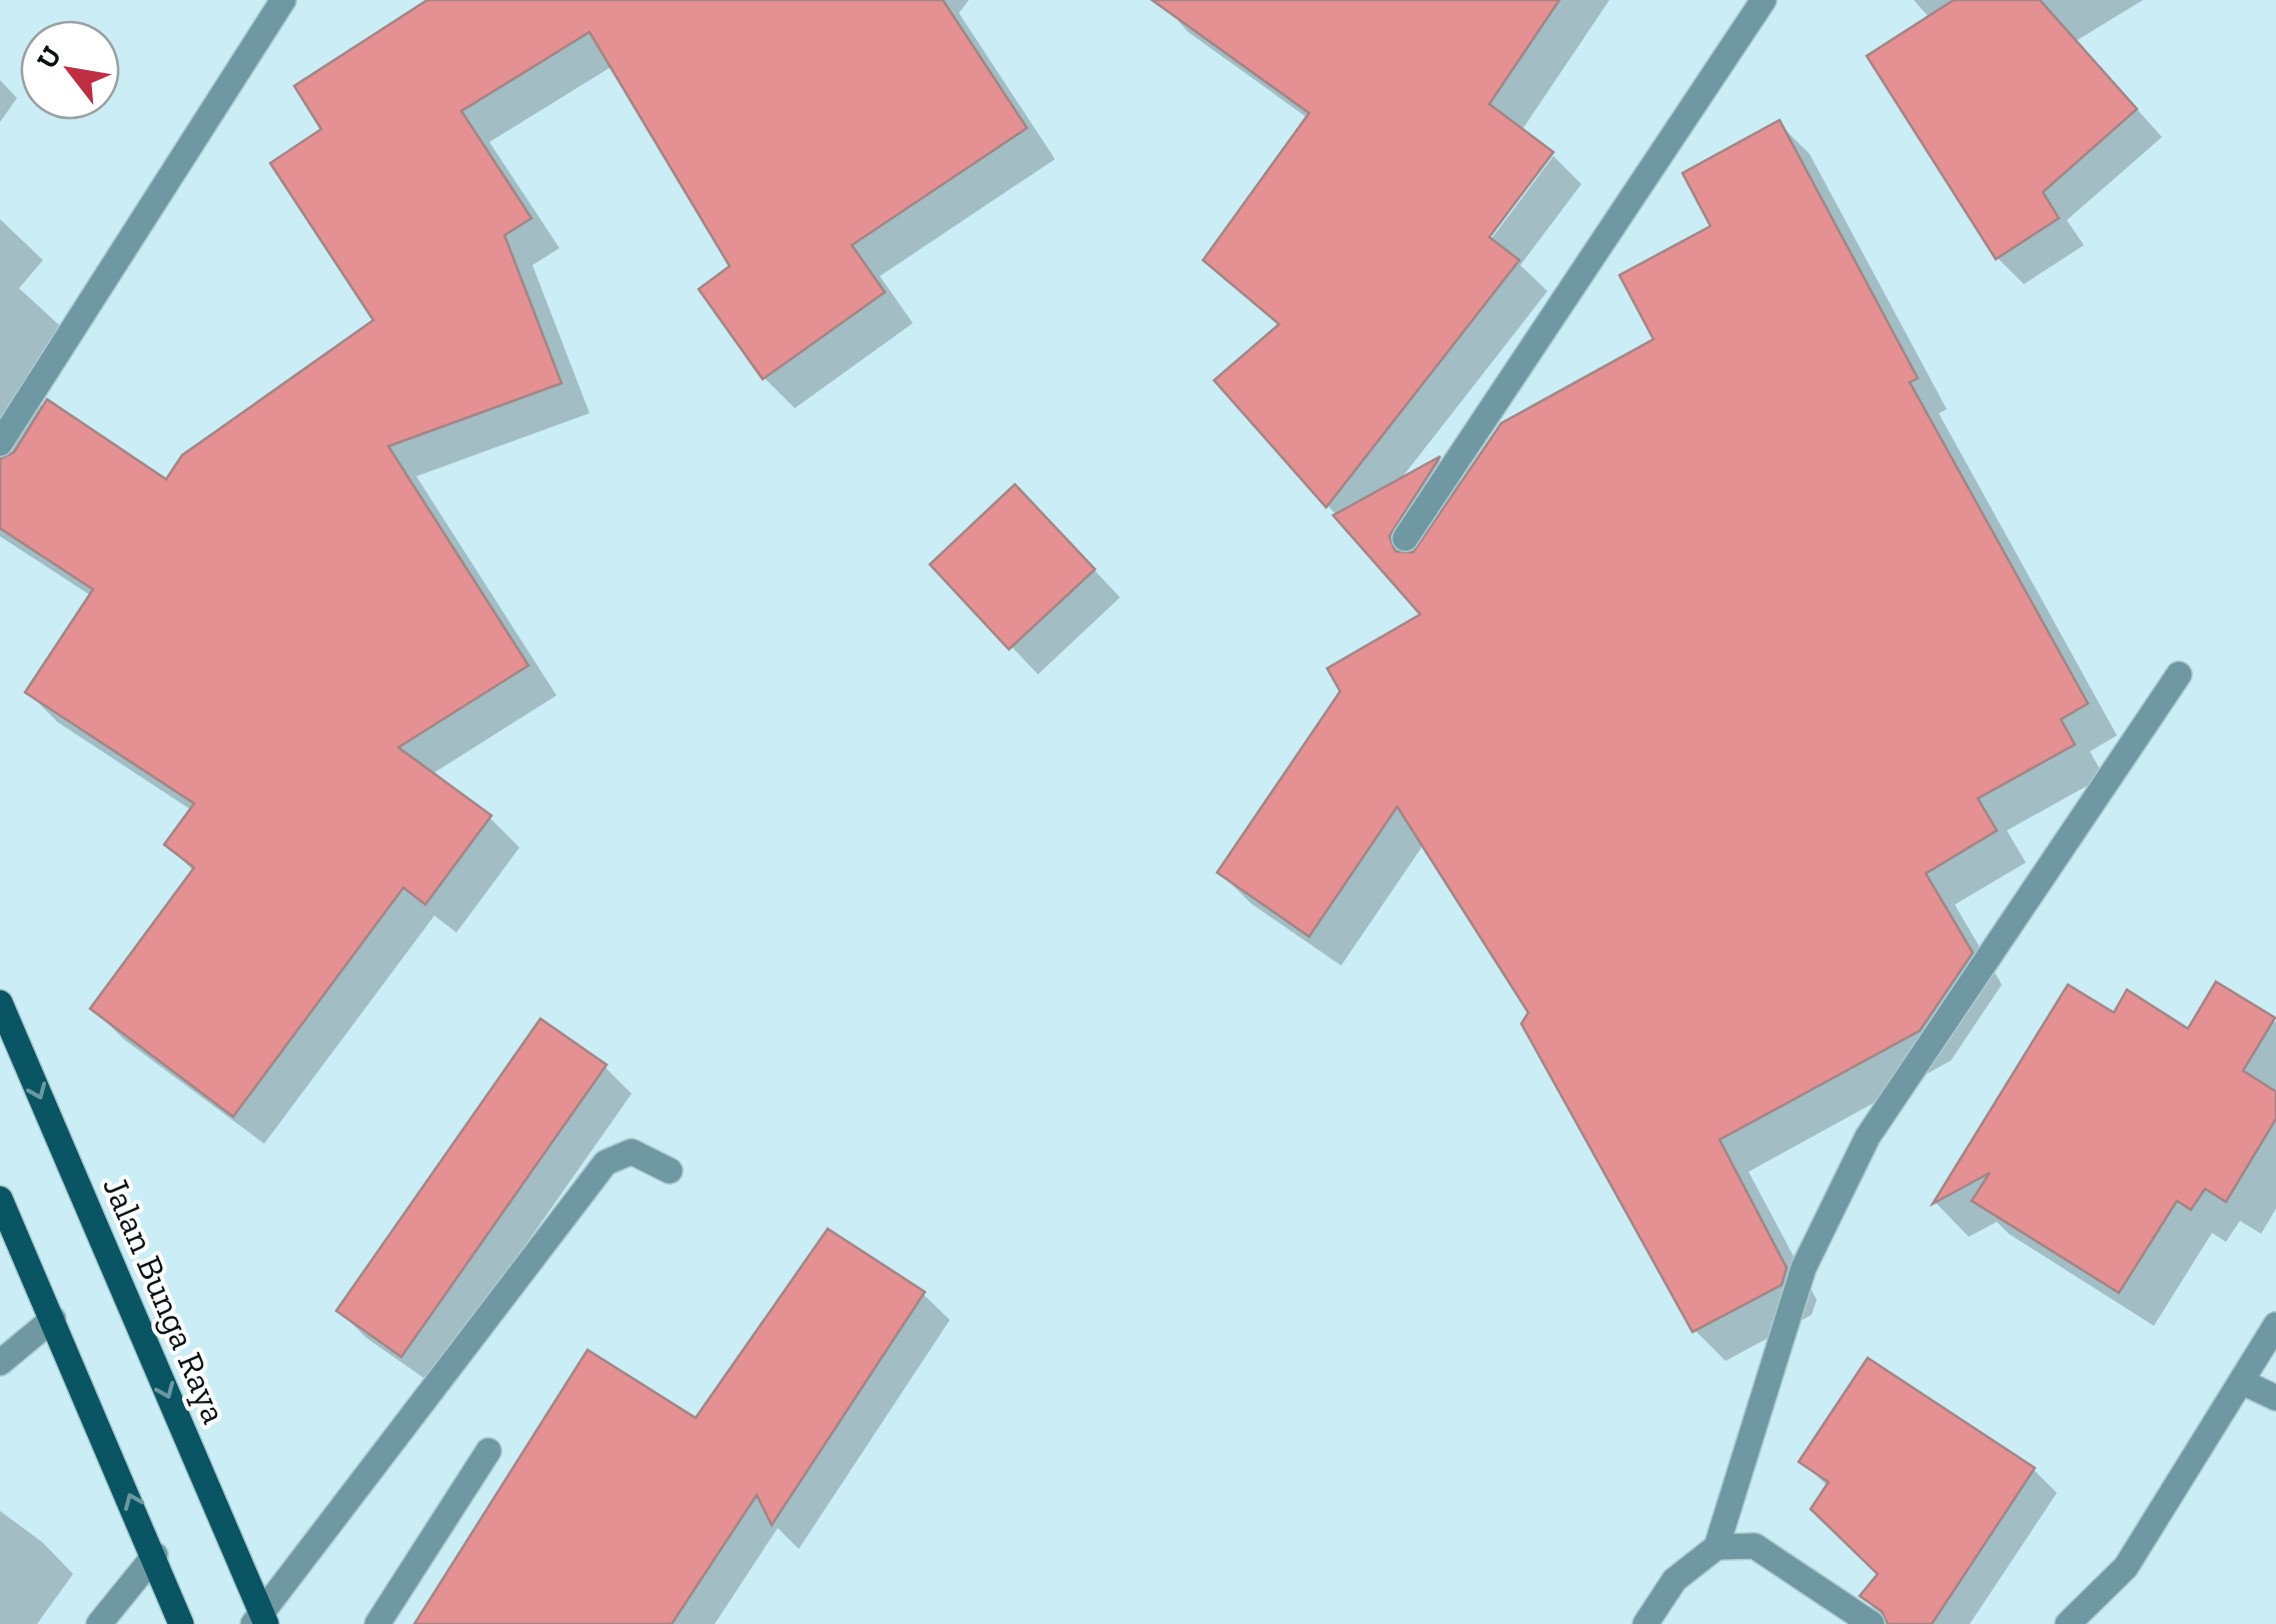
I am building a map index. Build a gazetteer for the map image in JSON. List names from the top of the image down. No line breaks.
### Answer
{"streets":{"main road":["Jalan Bunga Raya"]},"north":"top left"}
